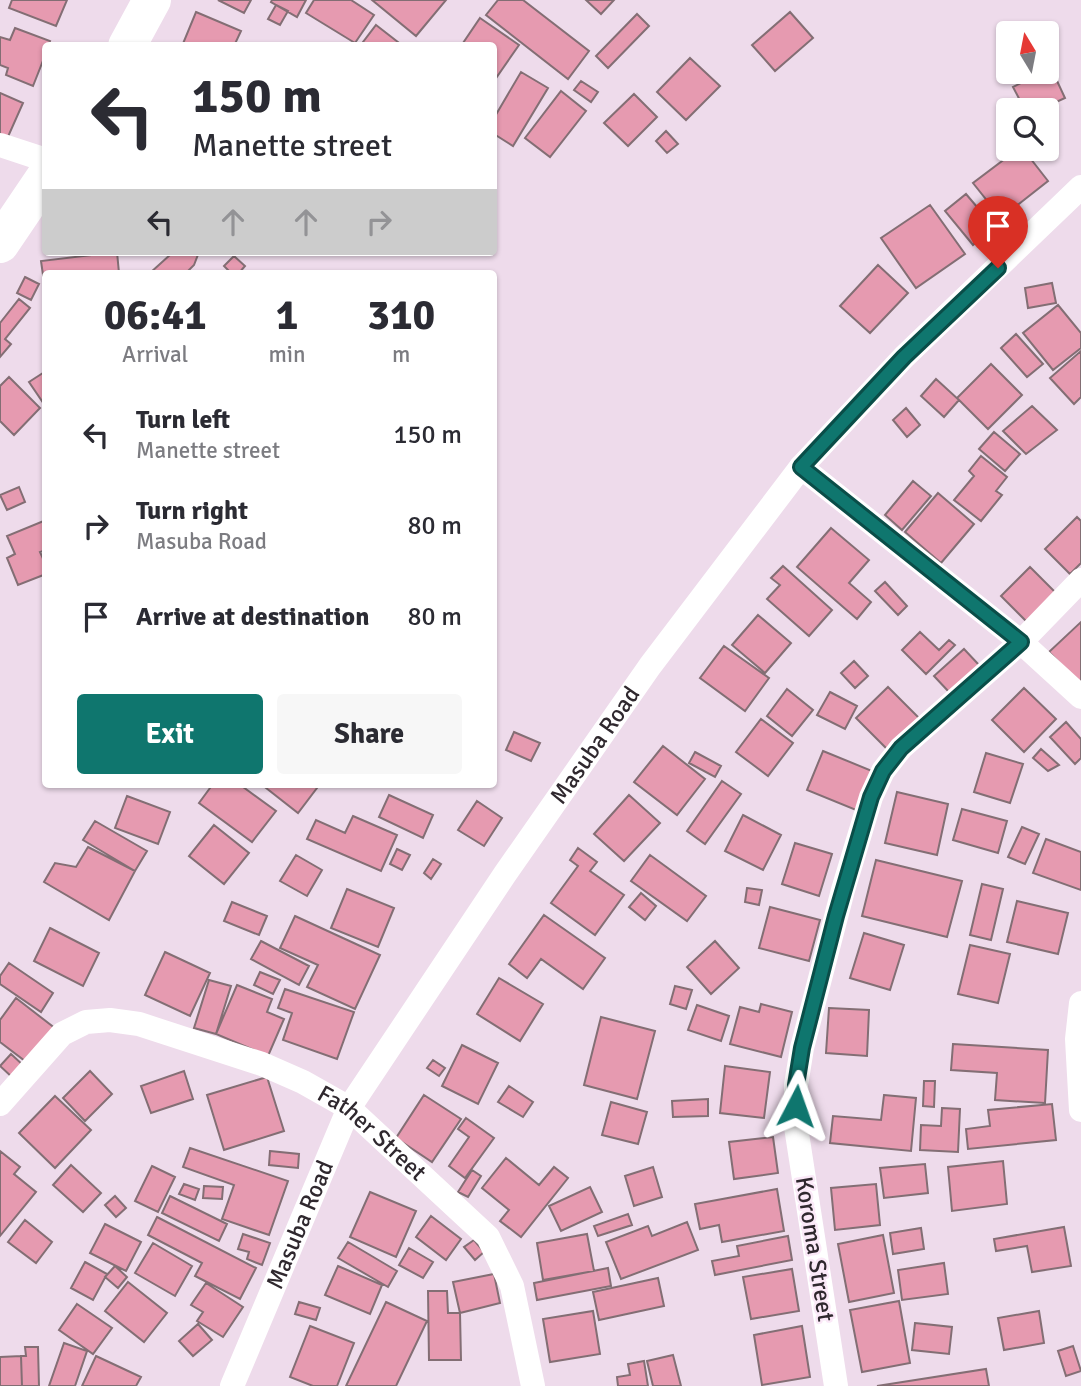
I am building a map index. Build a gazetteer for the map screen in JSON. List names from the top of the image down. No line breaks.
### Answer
{"streets":{"street":["Masuba Road","Father Street","Koroma Street"]},"crossings":[["Masuba Road","Father Street"]],"north":"top","page":{"turn":["150 m","Manette street"],"eta":["06:41","Arrival","1","min","310","m"],"list":[{"name":"Turn left","note":"Manette street","value":"150 m"},{"name":"Turn right","note":"Masuba Road","value":"80 m"},{"name":"Arrive at destination","value":"80 m"}],"buttons":["Exit","Share"]}}
